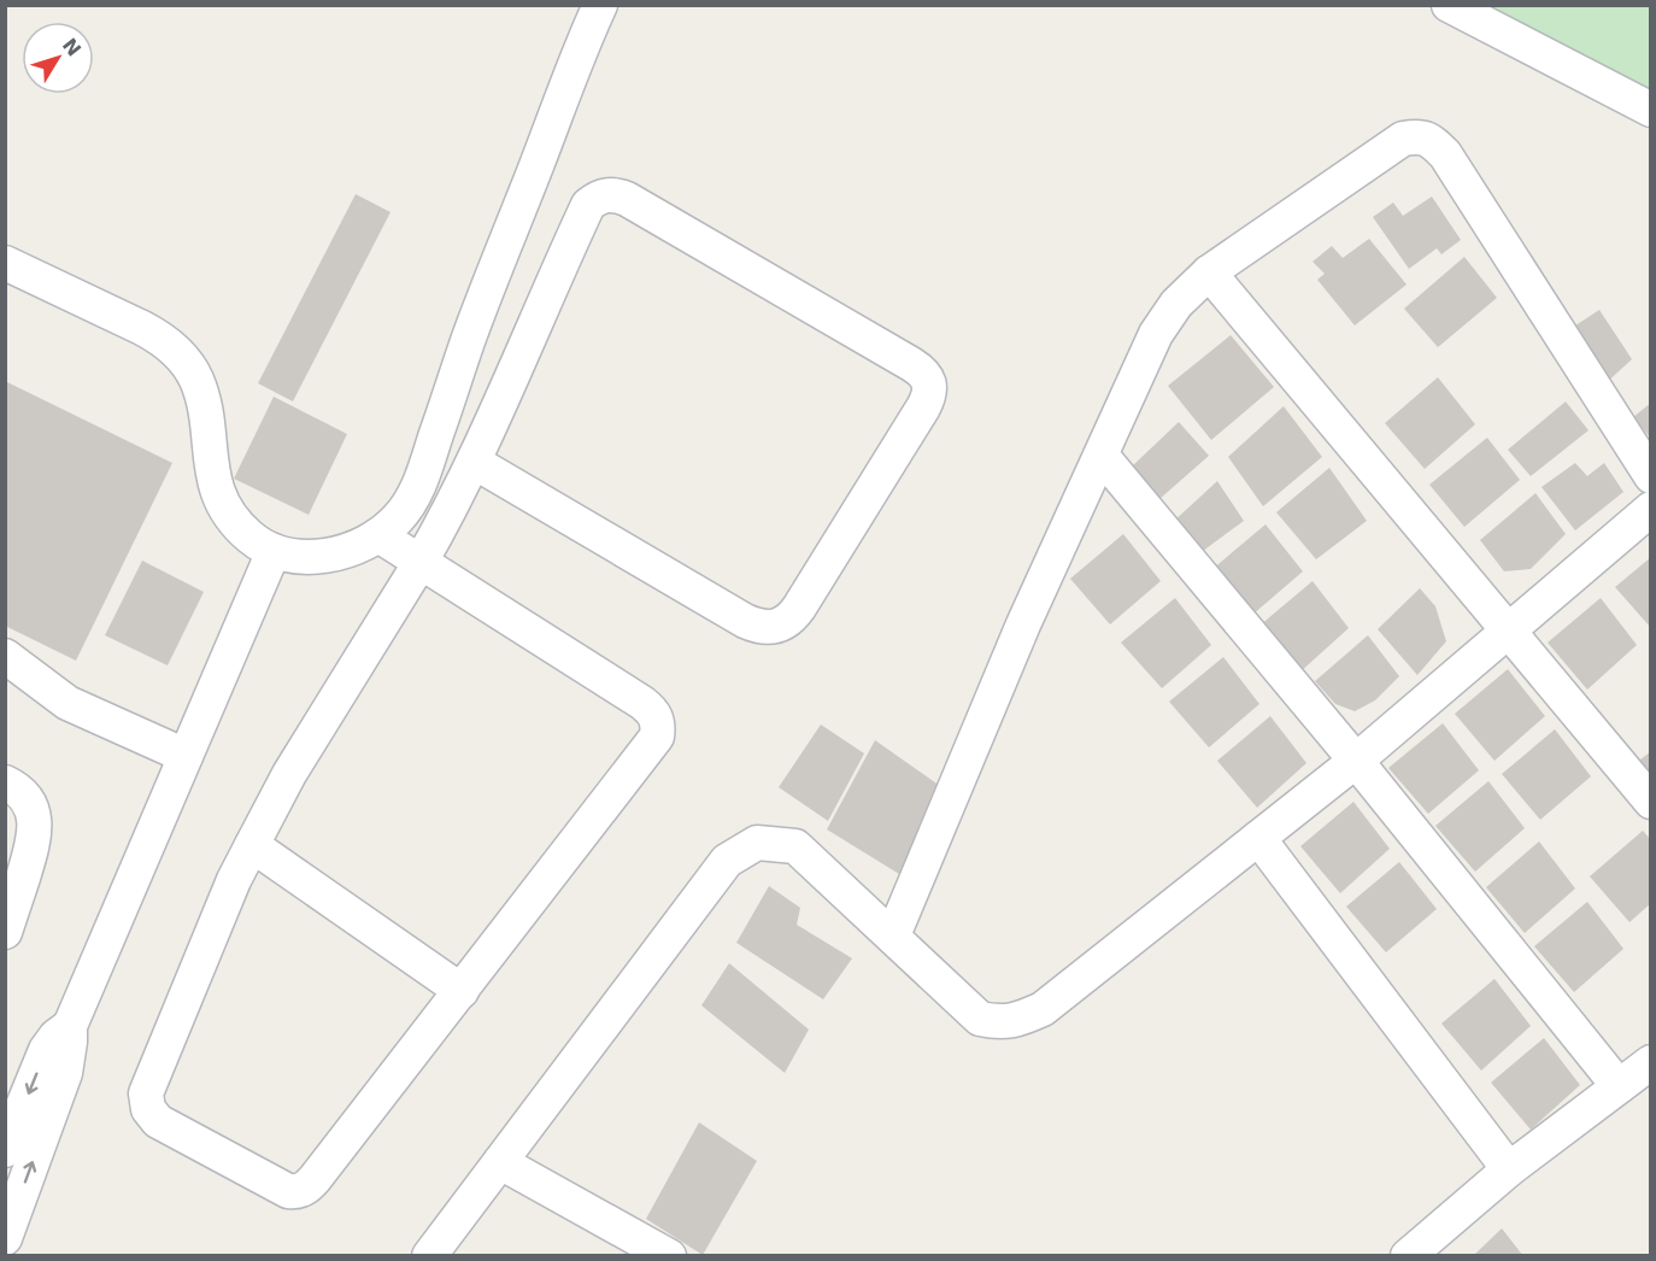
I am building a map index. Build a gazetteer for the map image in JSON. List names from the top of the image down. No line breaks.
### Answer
{"north":"top right"}
